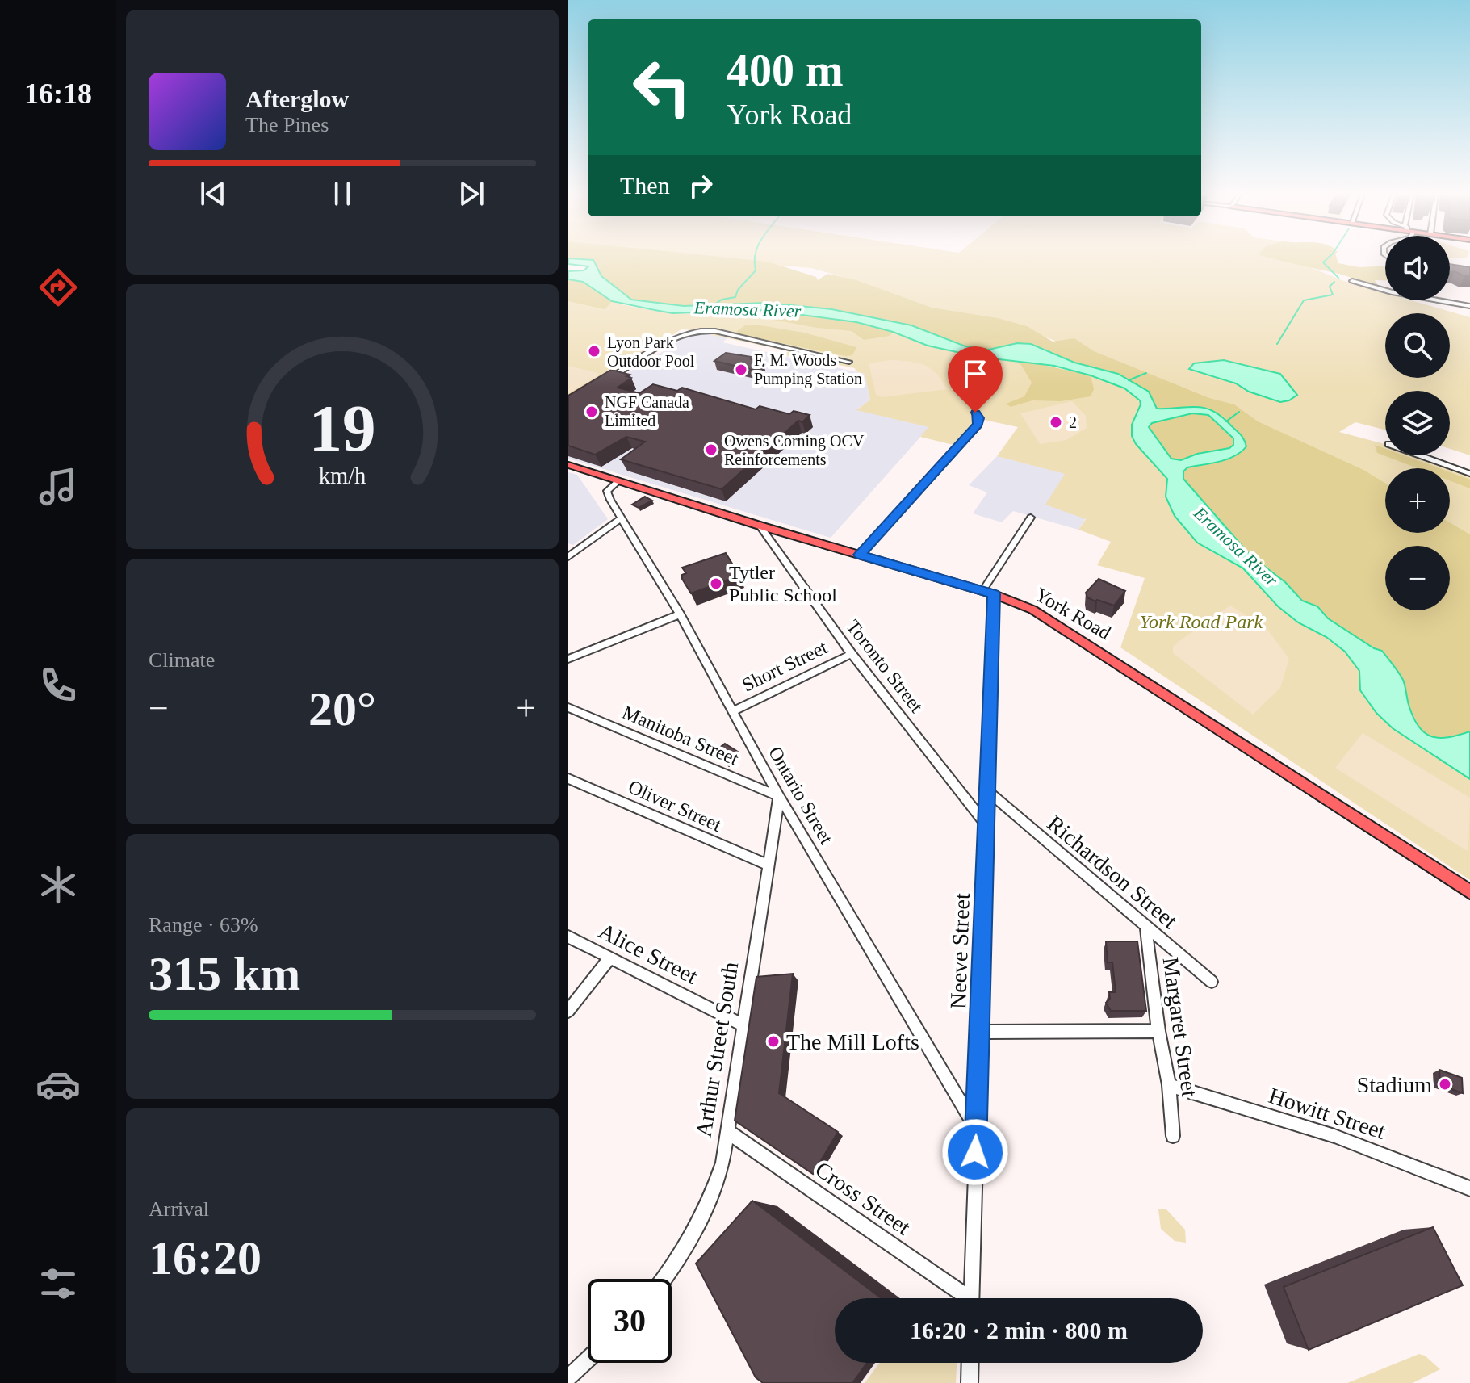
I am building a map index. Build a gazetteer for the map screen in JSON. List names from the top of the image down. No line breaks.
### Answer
{"streets":{"main road":["York Road"],"street":["Short Street","Toronto Street","Manitoba Street","Ontario Street","Oliver Street","Richardson Street","Neeve Street","Alice Street","Margaret Street","Arthur Street South","Howitt Street","Cross Street"]},"crossings":[["York Road","Toronto Street"],["York Road","Ontario Street"],["York Road","Neeve Street"],["Short Street","Toronto Street"],["Short Street","Ontario Street"],["Toronto Street","Neeve Street"],["Manitoba Street","Ontario Street"],["Manitoba Street","Arthur Street South"],["Ontario Street","Neeve Street"],["Ontario Street","Arthur Street South"],["Oliver Street","Arthur Street South"],["Richardson Street","Neeve Street"],["Richardson Street","Margaret Street"],["Alice Street","Arthur Street South"],["Margaret Street","Howitt Street"],["Arthur Street South","Cross Street"]],"water":["Eramosa River"],"parks":["York Road Park"],"places":["Lyon Park Outdoor Pool","F. M. Woods Pumping Station","NGF Canada Limited","2","Owens Corning OCV Reinforcements","Tytler Public School","The Mill Lofts","Stadium"],"page":{"tabs":"16:18","turn":["400 m","York Road"],"song":["Afterglow","The Pines"],"then":"Then","map_buttons":["+","−"],"tile":["Climate",["Range · 63%","315 km"],["Arrival","16:20"]],"heat":["−","20°","+"],"limit":"30","trip":"16:20 · 2 min · 800 m","gauge":["19","km/h"]}}
